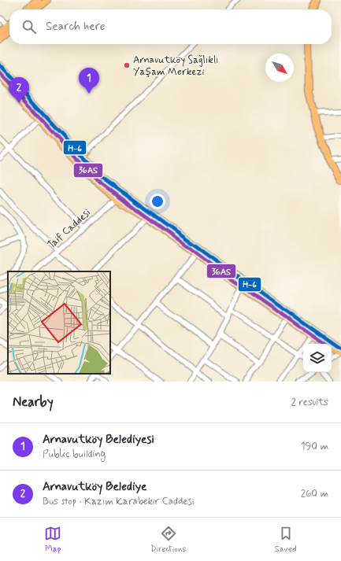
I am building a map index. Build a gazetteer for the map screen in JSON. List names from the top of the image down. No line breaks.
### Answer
{"streets":{"street":["Taif Caddesi"]},"places":["Arnavutköy Sağlıklı Yaşam Merkezi"],"lines":["transit line H-6","transit line 36AS"],"north":"bottom right","page":{"search":"Search here","pins":["1","2"],"heading":["Nearby","2 results"],"list":[{"mark":"1","name":"Arnavutköy Belediyesi","note":"Public building","value":"190 m"},{"mark":"2","name":"Arnavutköy Belediye","note":"Bus stop · Kazım Karabekir Caddesi","value":"260 m"}],"nav":["Map","Directions","Saved"]}}
